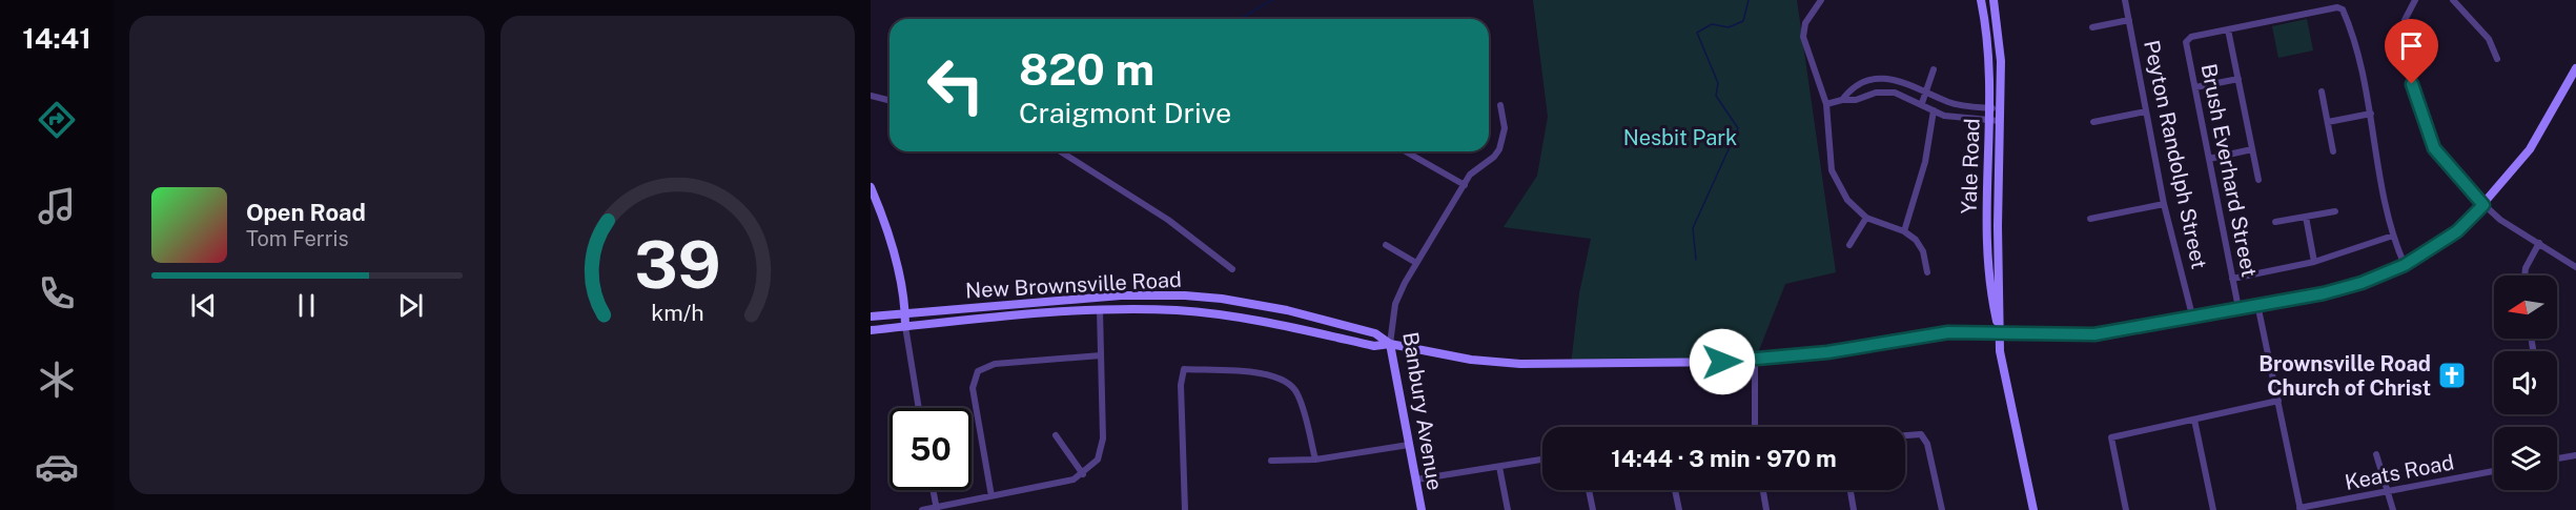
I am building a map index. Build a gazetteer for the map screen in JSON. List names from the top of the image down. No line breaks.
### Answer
{"streets":{"main road":["Yale Road","New Brownsville Road","Banbury Avenue"],"street":["Peyton Randolph Street","Brush Everhard Street","Keats Road"]},"crossings":[["New Brownsville Road","Banbury Avenue"]],"parks":["Nesbit Park"],"places":{"church":["Brownsville Road Church of Christ"]},"north":"left","page":{"tabs":"14:41","turn":["820 m","Craigmont Drive"],"song":["Open Road","Tom Ferris"],"limit":"50","trip":"14:44 · 3 min · 970 m","gauge":["39","km/h"]}}
